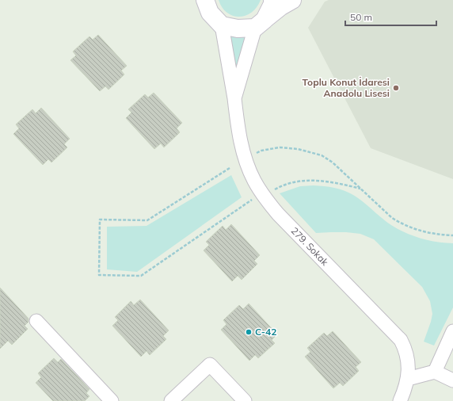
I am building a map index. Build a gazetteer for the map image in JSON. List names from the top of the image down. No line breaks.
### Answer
{"streets":{"street":["279. Sokak"]},"places":["Toplu Konut İdaresi Anadolu Lisesi","C-42"],"scale_bar":"50 m"}
